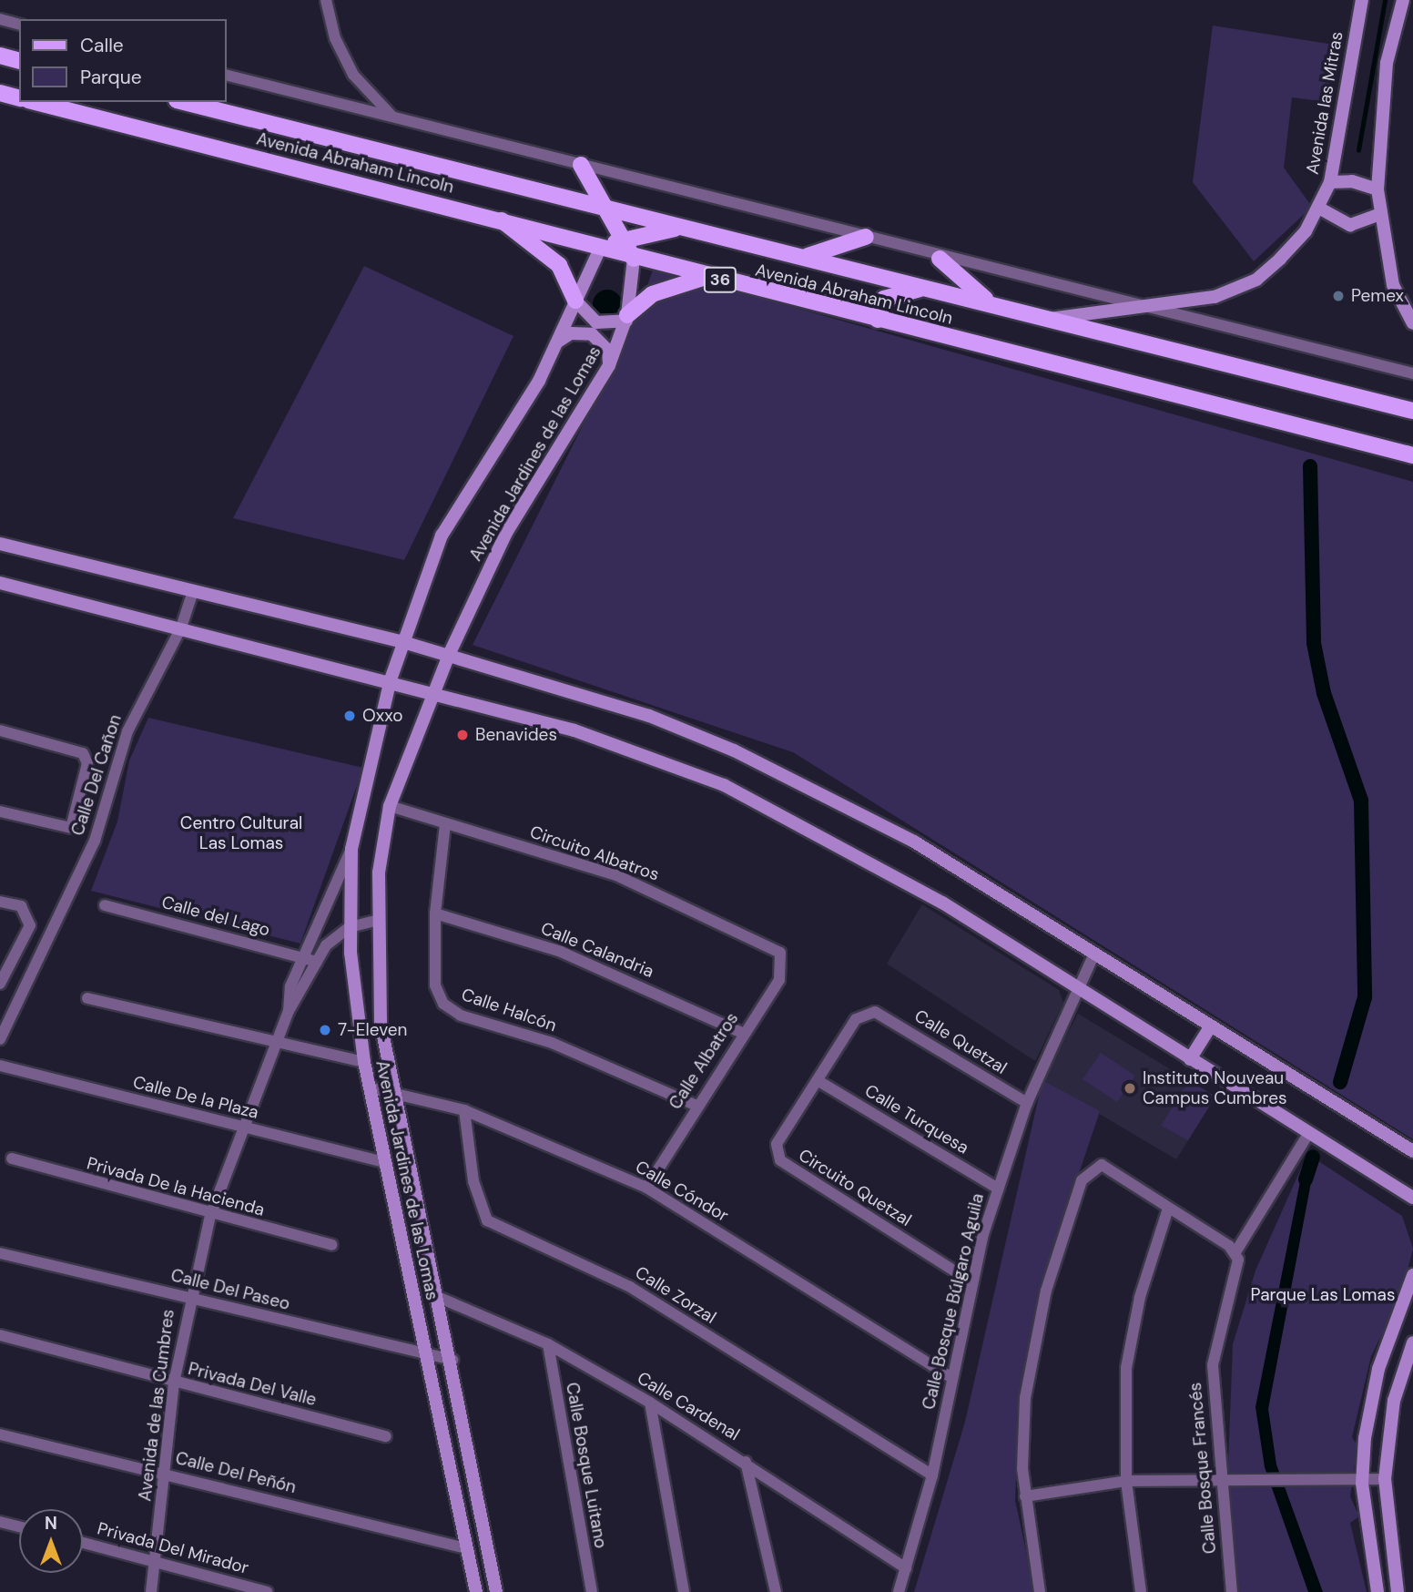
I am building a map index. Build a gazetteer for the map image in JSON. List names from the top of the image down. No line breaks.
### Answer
{"streets":{"main road":["Avenida Abraham Lincoln","36"],"street":["Avenida las Mitras","Avenida Jardines de las Lomas","Calle Del Cañon","Circuito Albatros","Calle del Lago","Calle Calandria","Calle Halcón","Calle Quetzal","Calle Albatros","Calle De la Plaza","Calle Turquesa","Privada De la Hacienda","Circuito Quetzal","Calle Cóndor","Calle Del Paseo","Calle Zorzal","Calle Bosque Búlgaro Aguila","Privada Del Valle","Avenida de las Cumbres","Calle Cardenal","Calle Bosque Luitano","Calle Bosque Francés","Calle Del Peñón","Privada Del Mirador"]},"crossings":[["Avenida las Mitras","36"],["Avenida Abraham Lincoln","Avenida Jardines de las Lomas"],["Avenida Jardines de las Lomas","Circuito Albatros"],["Avenida Jardines de las Lomas","Calle De la Plaza"],["Avenida Jardines de las Lomas","Calle Cóndor"],["Avenida Jardines de las Lomas","Calle Del Paseo"],["Avenida Jardines de las Lomas","Avenida de las Cumbres"],["Avenida Jardines de las Lomas","Calle Cardenal"],["Avenida Jardines de las Lomas","Calle Del Peñón"],["Circuito Albatros","Calle Halcón"],["Circuito Albatros","Calle Albatros"],["Calle del Lago","Avenida de las Cumbres"],["Calle Calandria","Calle Halcón"],["Calle Calandria","Calle Albatros"],["Calle Halcón","Calle Albatros"],["Calle Quetzal","Circuito Quetzal"],["Calle Quetzal","Calle Bosque Búlgaro Aguila"],["Calle Albatros","Calle Cóndor"],["Calle De la Plaza","Avenida de las Cumbres"],["Calle Turquesa","Circuito Quetzal"],["Calle Turquesa","Calle Bosque Búlgaro Aguila"],["Privada De la Hacienda","Avenida de las Cumbres"],["Circuito Quetzal","Calle Bosque Búlgaro Aguila"],["Calle Cóndor","Calle Zorzal"],["Calle Cóndor","Calle Bosque Búlgaro Aguila"],["Calle Del Paseo","Avenida de las Cumbres"],["Calle Zorzal","Calle Bosque Búlgaro Aguila"],["Calle Bosque Búlgaro Aguila","Calle Cardenal"],["Privada Del Valle","Avenida de las Cumbres"],["Avenida de las Cumbres","Calle Del Peñón"],["Avenida de las Cumbres","Privada Del Mirador"],["Calle Cardenal","Calle Bosque Luitano"]],"parks":["Centro Cultural Las Lomas","Parque Las Lomas"],"places":["Pemex","Oxxo","Benavides","7-Eleven","Instituto Nouveau Campus Cumbres"],"legend":["Calle","Parque"],"north":"top"}
